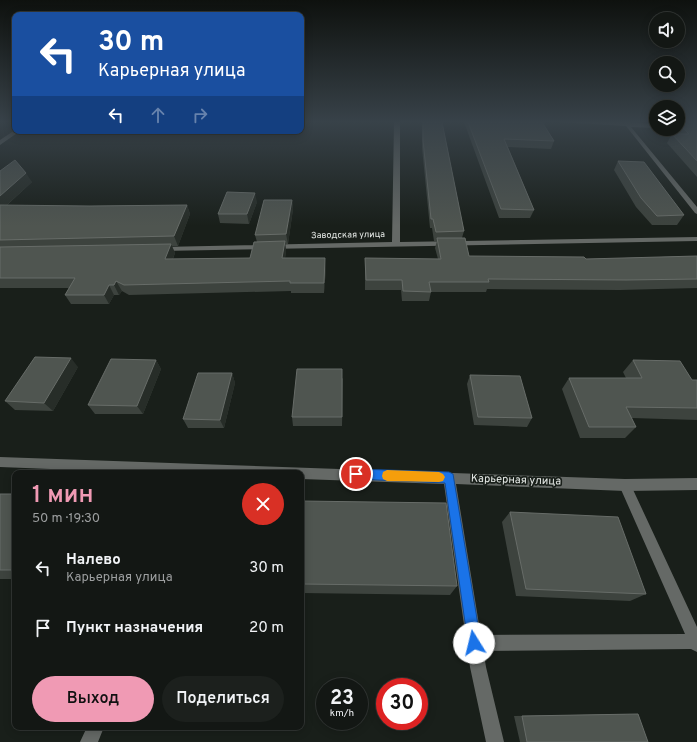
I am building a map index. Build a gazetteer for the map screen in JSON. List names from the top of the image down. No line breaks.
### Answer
{"streets":{"street":["Заводская улица","Карьерная улица"]},"page":{"turn":["30 m","Карьерная улица"],"heading":["1 мин","50 m · 19:30"],"list":[{"name":"Налево","note":"Карьерная улица","value":"30 m"},{"name":"Пункт назначения","value":"20 m"}],"buttons":["Выход","Поделиться"],"speed":"23 km/h","limit":"30"}}
